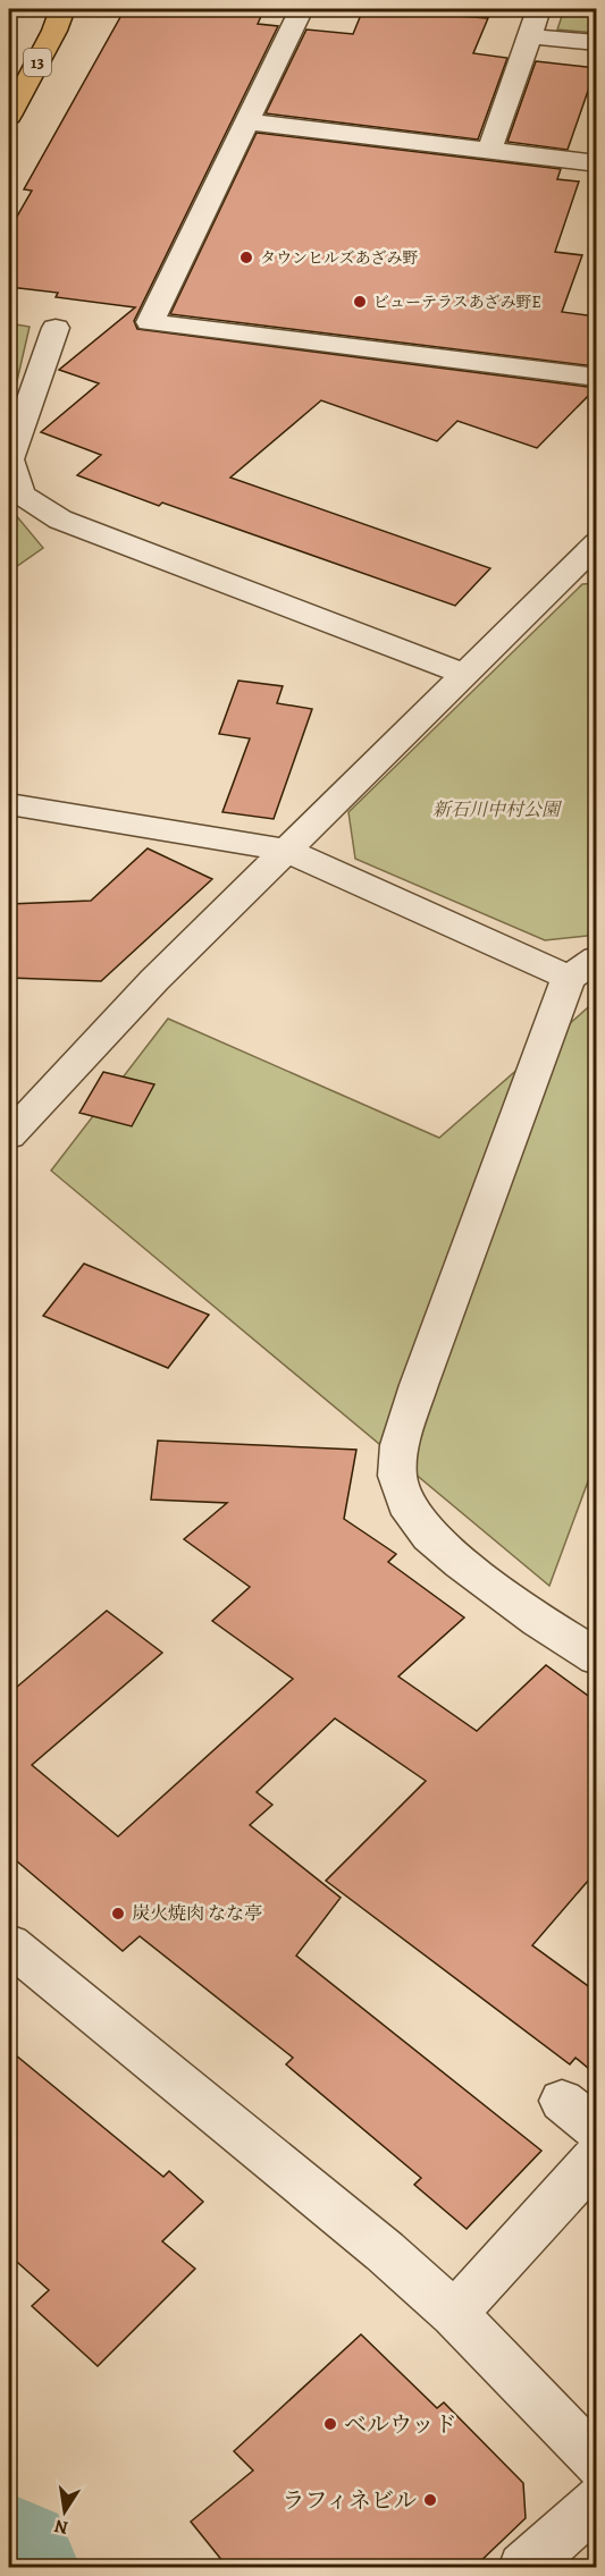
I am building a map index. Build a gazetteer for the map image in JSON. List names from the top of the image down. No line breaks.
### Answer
{"streets":{"main road":["13"]},"parks":["新石川中村公園"],"places":["タウンヒルズあざみ野","ビューテラスあざみ野E","炭火焼肉 なな亭","ベルウッド","ラフィネビル"],"north":"bottom"}
